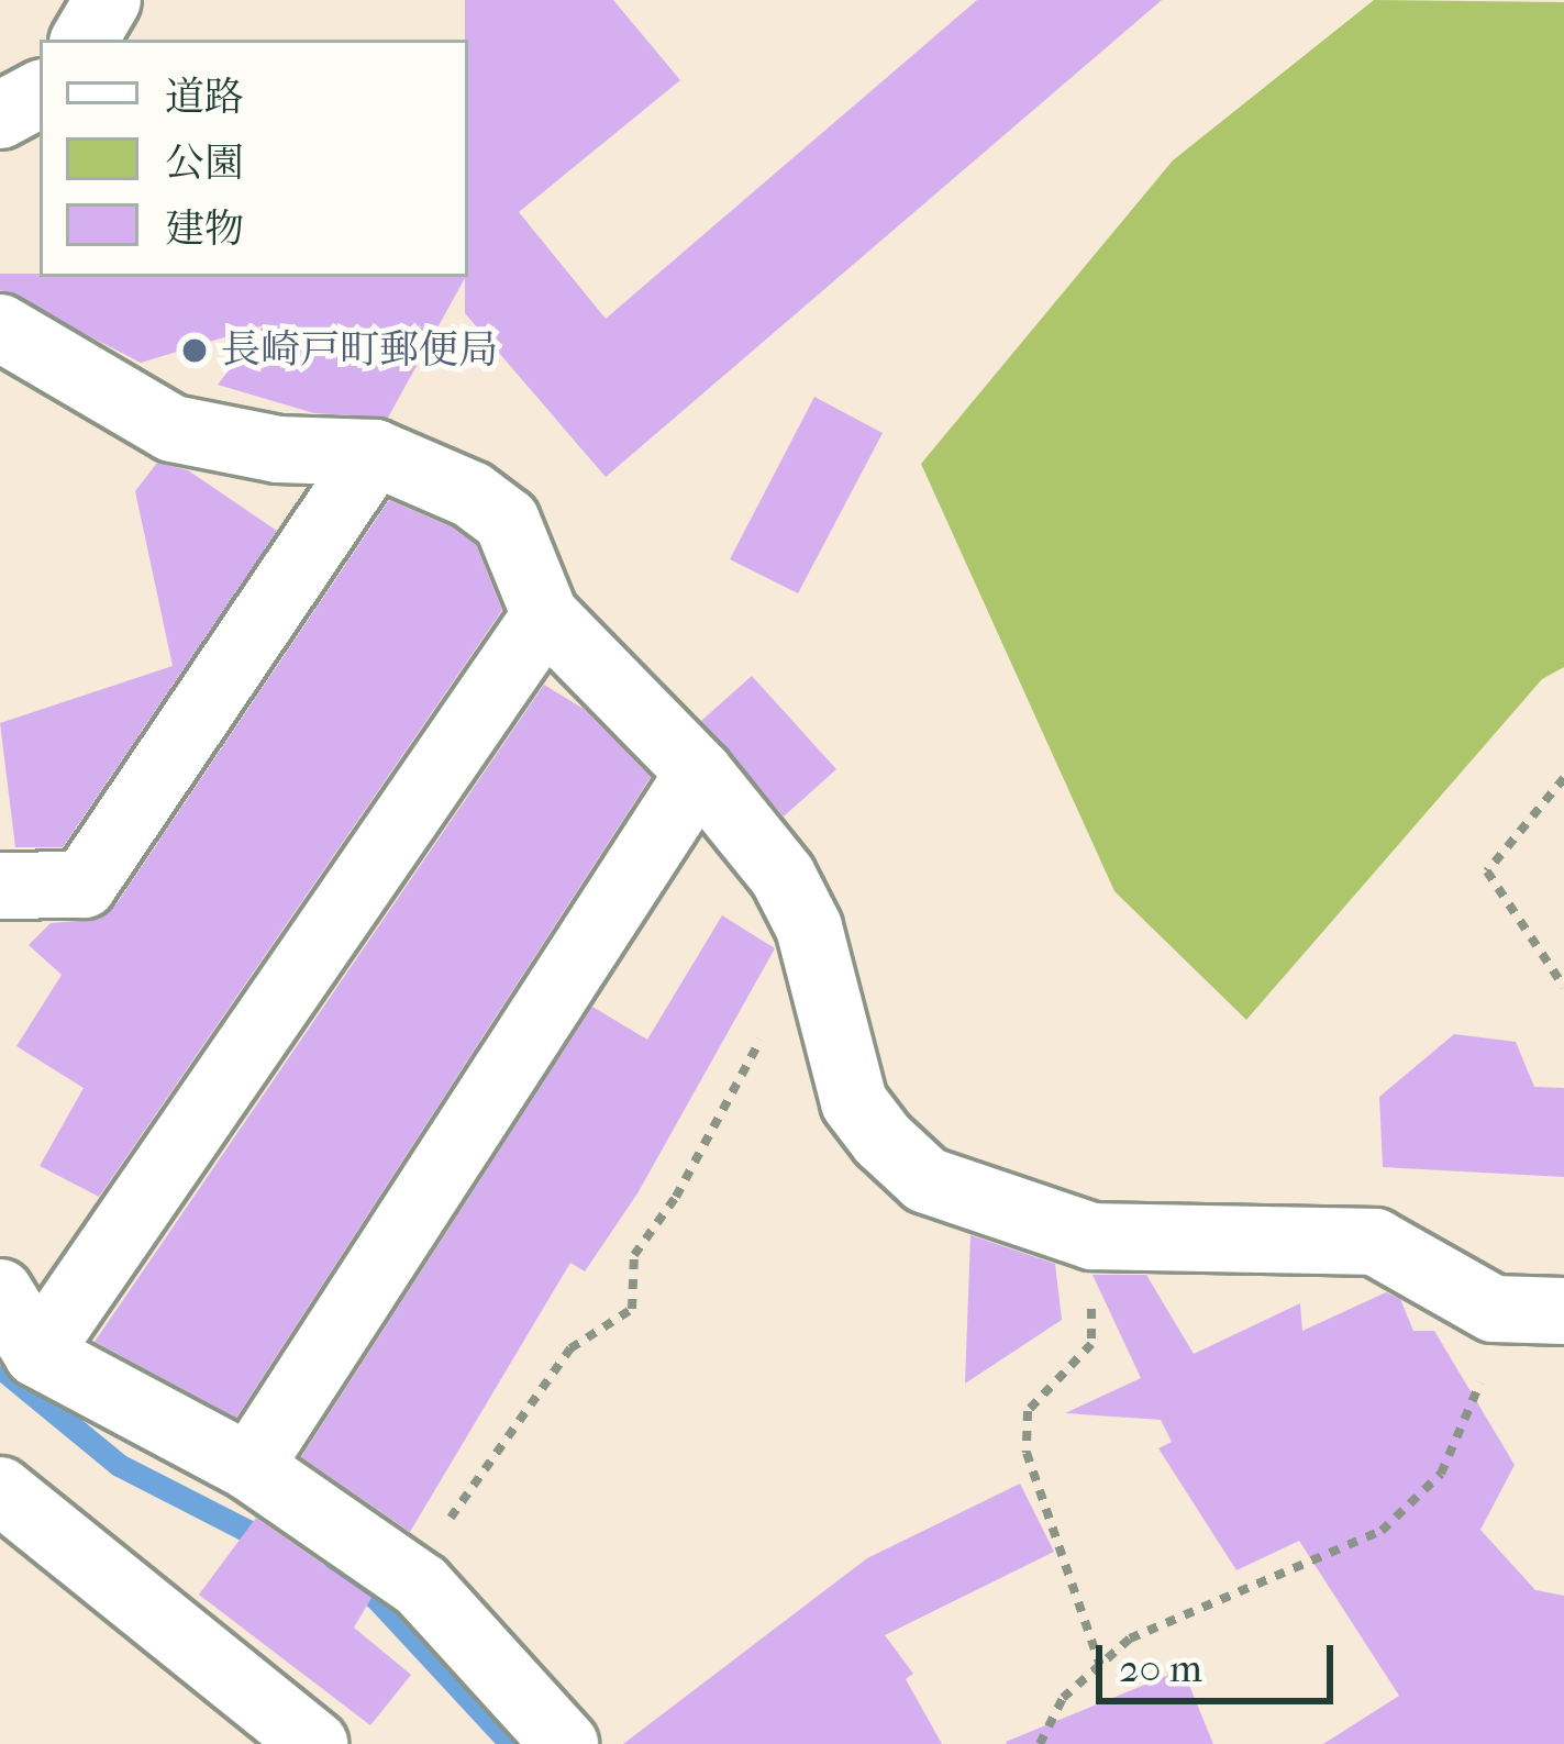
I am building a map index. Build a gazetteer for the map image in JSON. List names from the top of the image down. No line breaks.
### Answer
{"places":["長崎戸町郵便局"],"legend":["道路","公園","建物"],"scale_bar":"20 m"}
